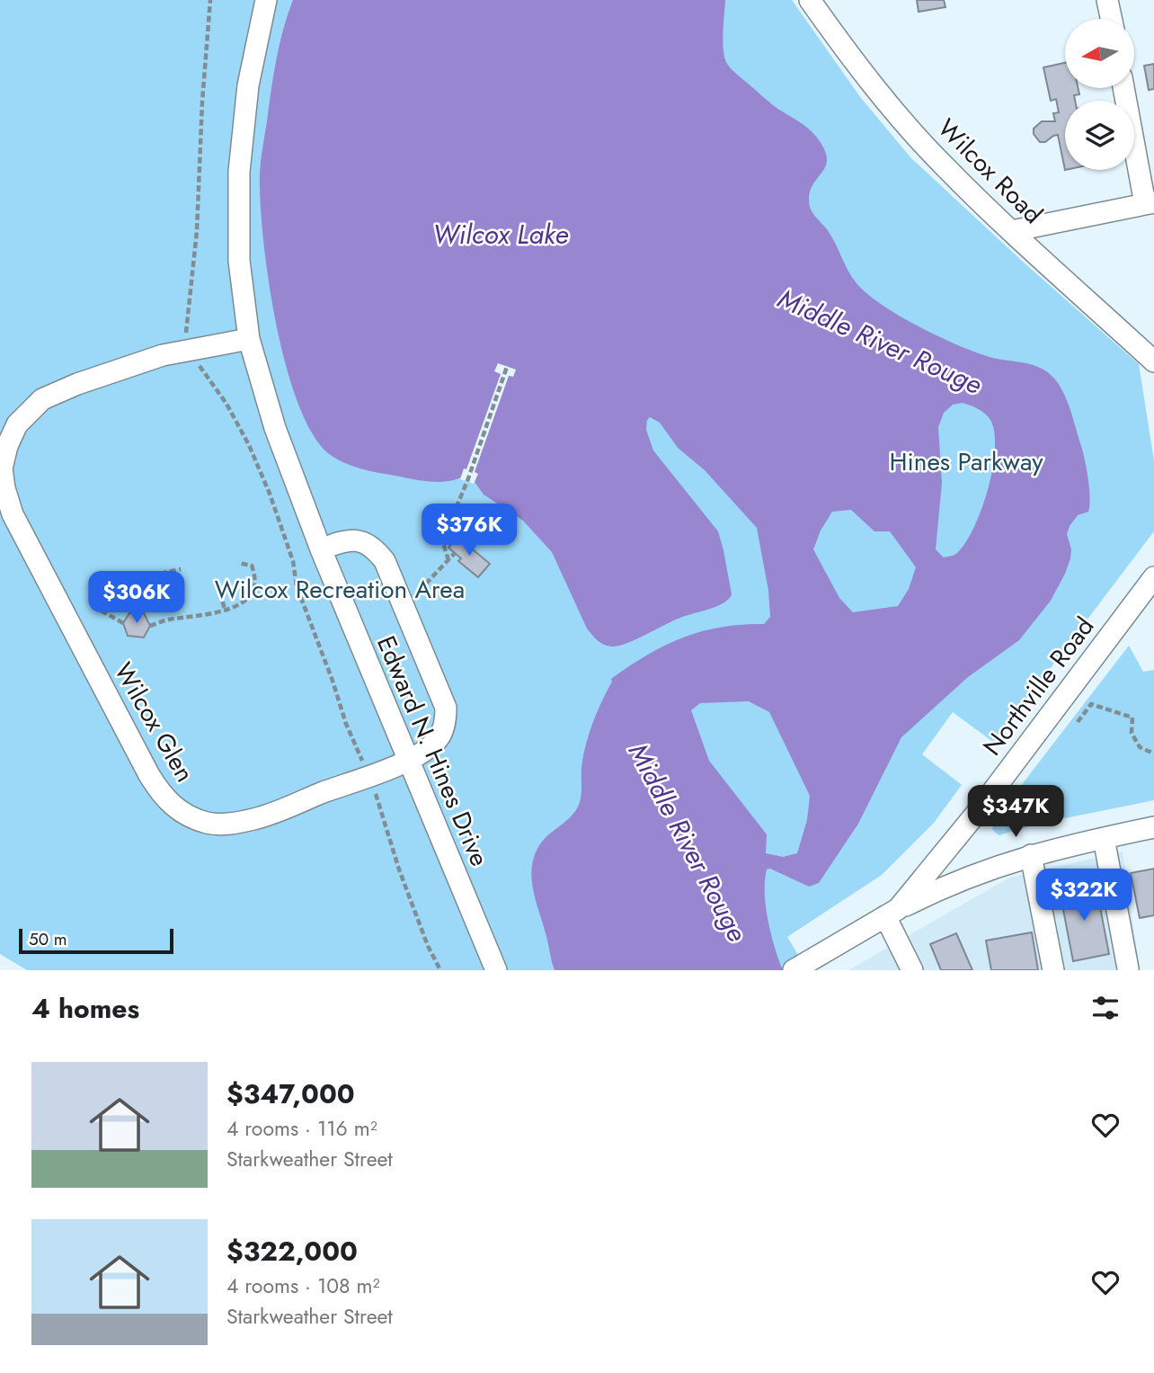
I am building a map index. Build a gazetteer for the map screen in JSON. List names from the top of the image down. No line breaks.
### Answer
{"streets":{"street":["Wilcox Road","Northville Road","Wilcox Glen","Edward N. Hines Drive"]},"crossings":[["Wilcox Glen","Edward N. Hines Drive"]],"water":["Wilcox Lake","Middle River Rouge"],"parks":["Hines Parkway","Wilcox Recreation Area"],"scale_bar":"50 m","north":"left","page":{"price":["$376K","$306K","$347K","$322K"],"scale":"50 m","heading":"4 homes","list":[{"name":"$347,000","note":"4 rooms · 116 m² · Starkweather Street"},{"name":"$322,000","note":"4 rooms · 108 m² · Starkweather Street"}]}}
